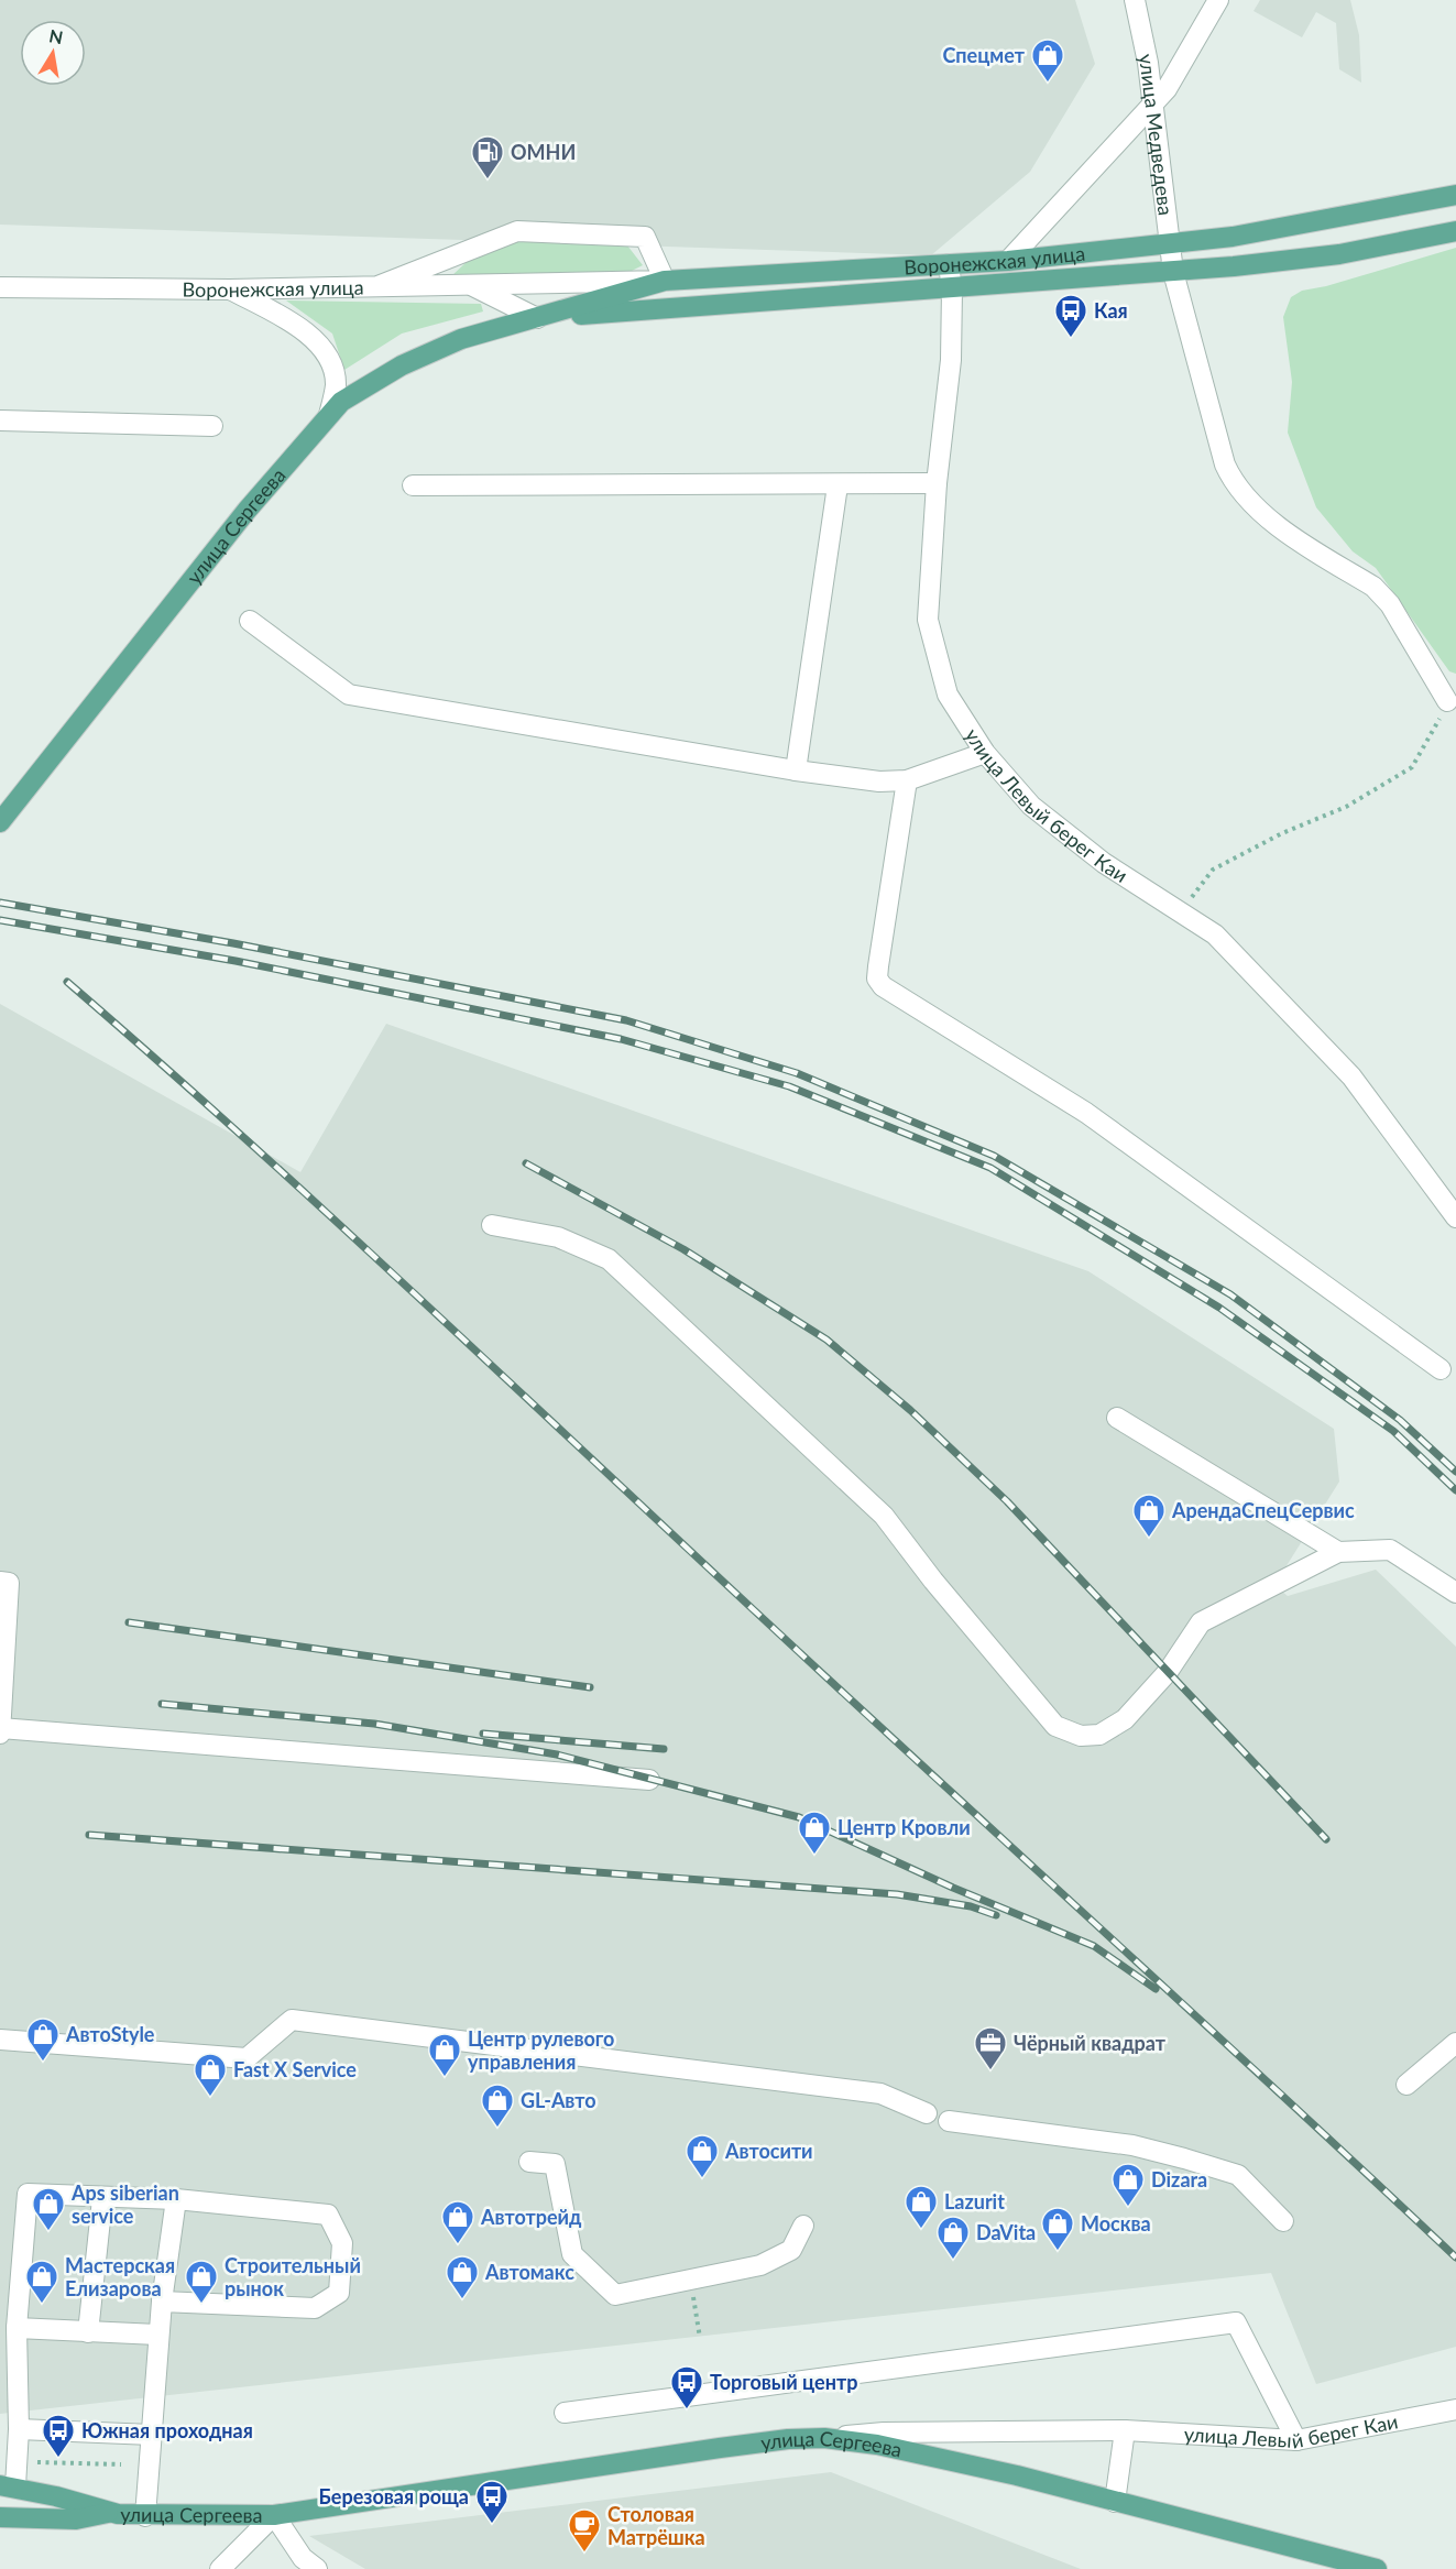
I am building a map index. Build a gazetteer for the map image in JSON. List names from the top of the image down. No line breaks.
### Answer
{"streets":{"main road":["Воронежская улица","улица Сергеева"],"street":["улица Медведева","улица Левый берег Каи"]},"crossings":[["улица Медведева","Воронежская улица"],["Воронежская улица","улица Сергеева"],["Воронежская улица","улица Левый берег Каи"],["улица Сергеева","улица Левый берег Каи"]],"places":{"shop":["Спецмет","АрендаСпецСервис","Центр Кровли","АвтоStyle","Центр рулевого управления","Fast X Service","GL-Авто","Автосити","Dizara","Lazurit","Aps siberian service","Автотрейд","Москва","DaVita","Автомакс","Мастерская Елизарова","Строительный рынок"],"fuel station":["ОМНИ"],"bus stop":["Кая","Торговый центр","Южная проходная","Березовая роща"],"office":["Чёрный квадрат"],"cafe":["Столовая Матрёшка"]},"north":"top"}
